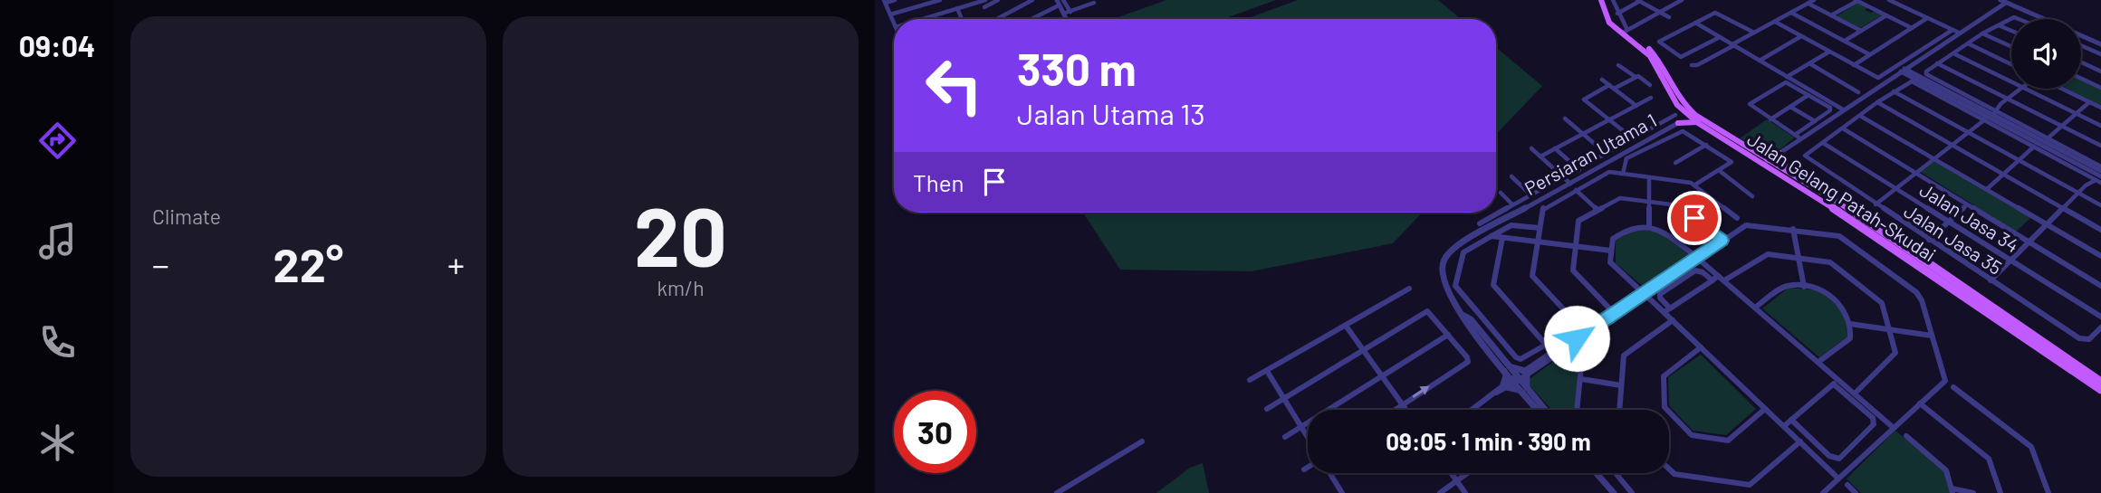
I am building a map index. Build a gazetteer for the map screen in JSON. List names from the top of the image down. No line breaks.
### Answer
{"streets":{"main road":["Jalan Gelang Patah-Skudai"],"street":["Persiaran Utama 1","Jalan Jasa 34","Jalan Jasa 35"]},"crossings":[["Jalan Jasa 34","Jalan Jasa 35"]],"page":{"tabs":"09:04","tile":["Climate",["20","km/h"]],"turn":["330 m","Jalan Utama 13"],"then":"Then","heat":["−","22°","+"],"limit":"30","trip":"09:05 · 1 min · 390 m"}}
